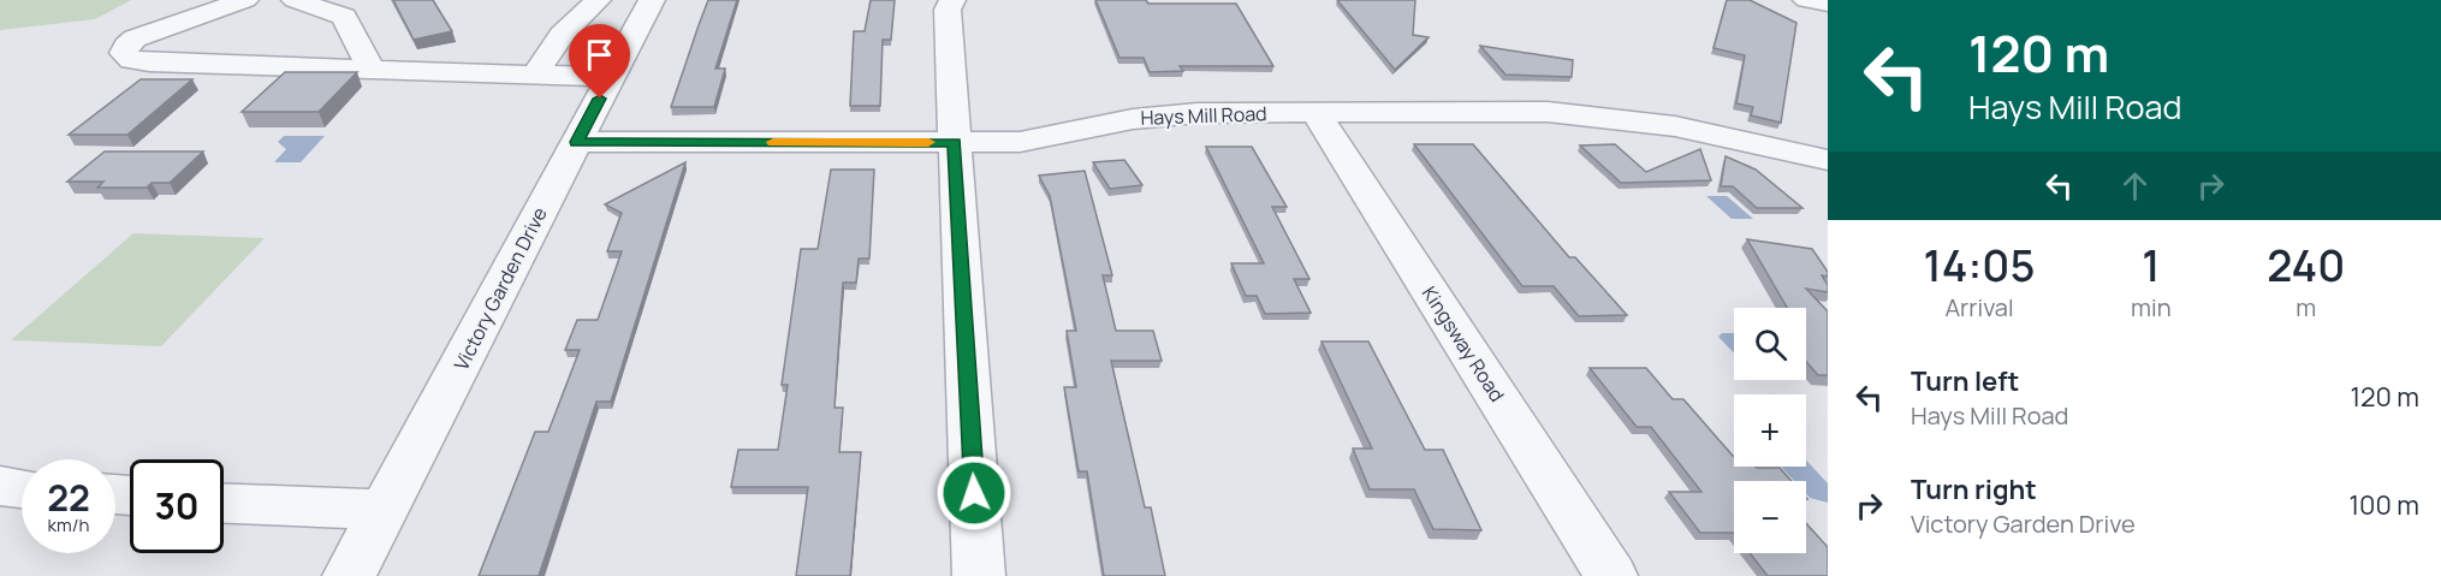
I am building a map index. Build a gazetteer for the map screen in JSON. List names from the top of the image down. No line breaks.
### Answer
{"streets":{"street":["Hays Mill Road","Victory Garden Drive","Kingsway Road"]},"crossings":[["Hays Mill Road","Victory Garden Drive"],["Hays Mill Road","Kingsway Road"]],"page":{"turn":["120 m","Hays Mill Road"],"eta":["14:05","Arrival","1","min","240","m"],"map_buttons":["+","−"],"list":[{"name":"Turn left","note":"Hays Mill Road","value":"120 m"},{"name":"Turn right","note":"Victory Garden Drive","value":"100 m"}],"speed":"22 km/h","limit":"30"}}
